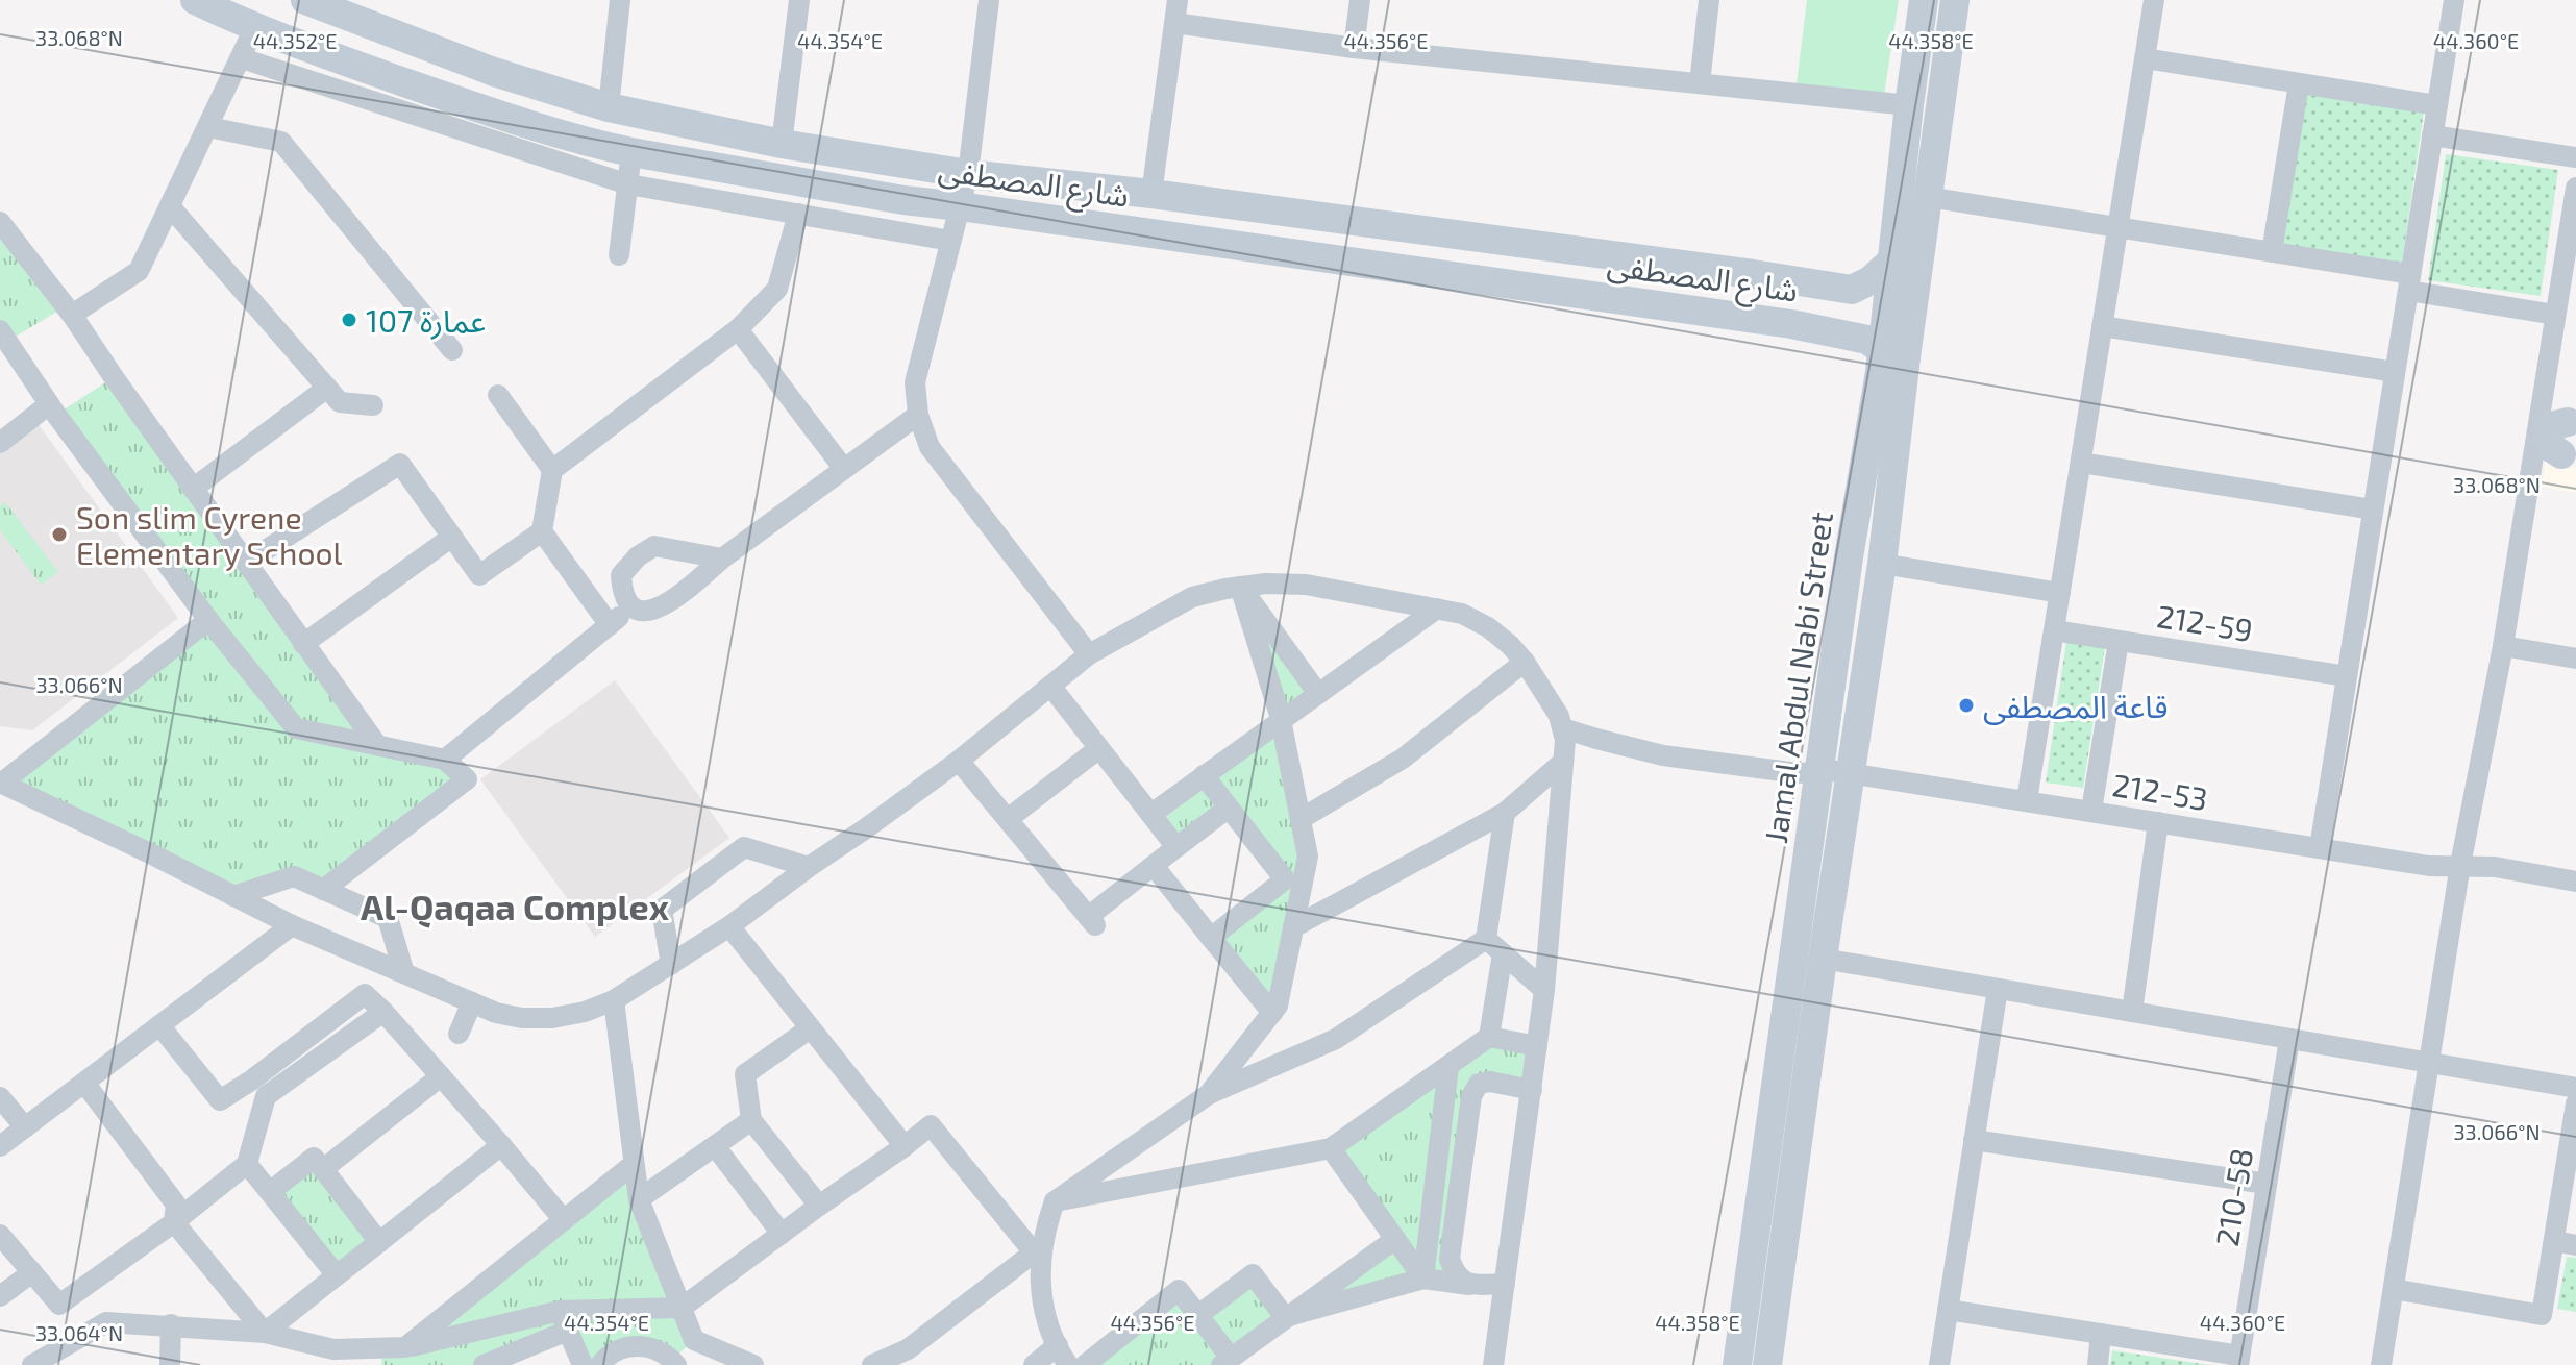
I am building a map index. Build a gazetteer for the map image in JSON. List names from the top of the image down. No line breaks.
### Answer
{"streets":{"street":["شارع المصطفى","212-59","Jamal Abdul Nabi Street","212-53","210-58"]},"crossings":[["شارع المصطفى","Jamal Abdul Nabi Street"],["Jamal Abdul Nabi Street","212-53"]],"districts":["Al-Qaqaa Complex"],"places":["عمارة 107","Son slim Cyrene Elementary School","قاعة المصطفى"],"coordinates":["33.068°N","44.352°E","44.354°E","44.356°E","44.358°E","44.360°E","33.066°N","33.064°N"]}
